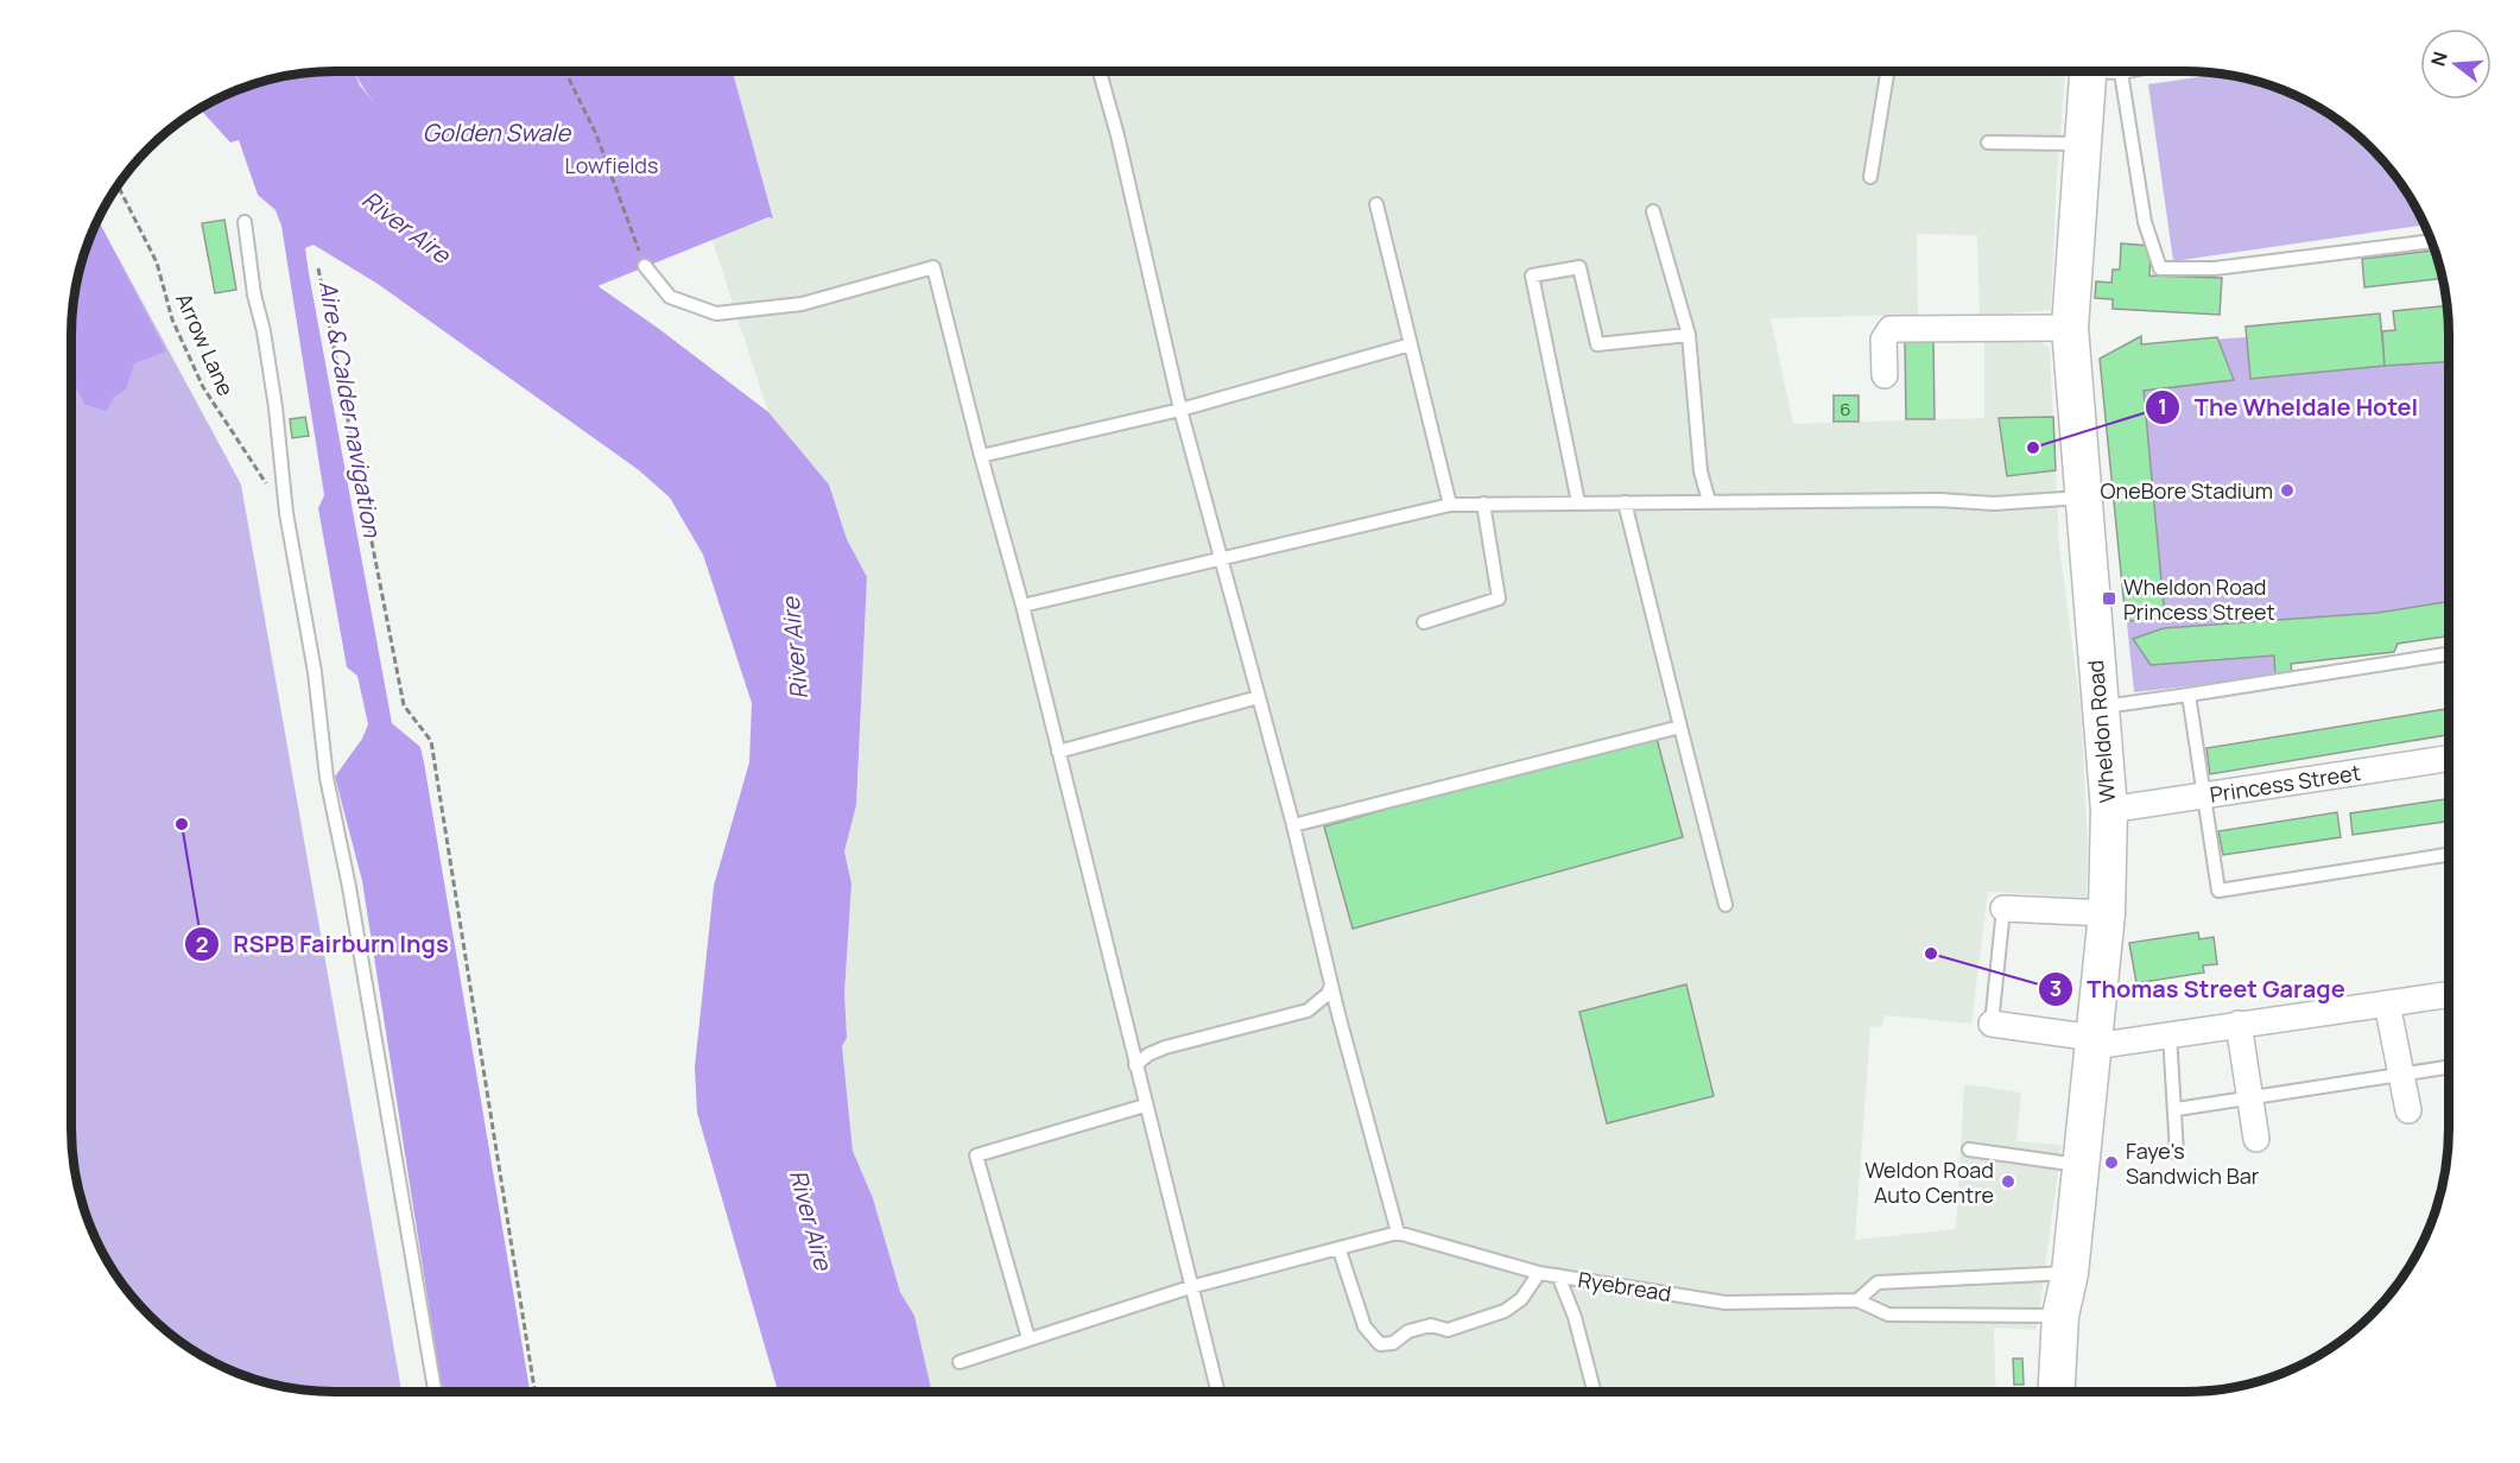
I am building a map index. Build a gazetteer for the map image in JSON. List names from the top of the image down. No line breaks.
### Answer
{"streets":{"street":["Wheldon Road","Princess Street"],"lane":["Ryebread"],"path":["Arrow Lane"]},"crossings":[["Wheldon Road","Princess Street"],["Wheldon Road","Ryebread"]],"water":["Golden Swale","River Aire","Aire & Calder navigation"],"parks":["Lowfields"],"places":{"other":["The Wheldale Hotel","OneBore Stadium","RSPB Fairburn Ings","Thomas Street Garage","Faye's Sandwich Bar","Weldon Road Auto Centre"],"transit":["Wheldon Road Princess Street"]},"house_numbers":["6"],"north":"left"}
